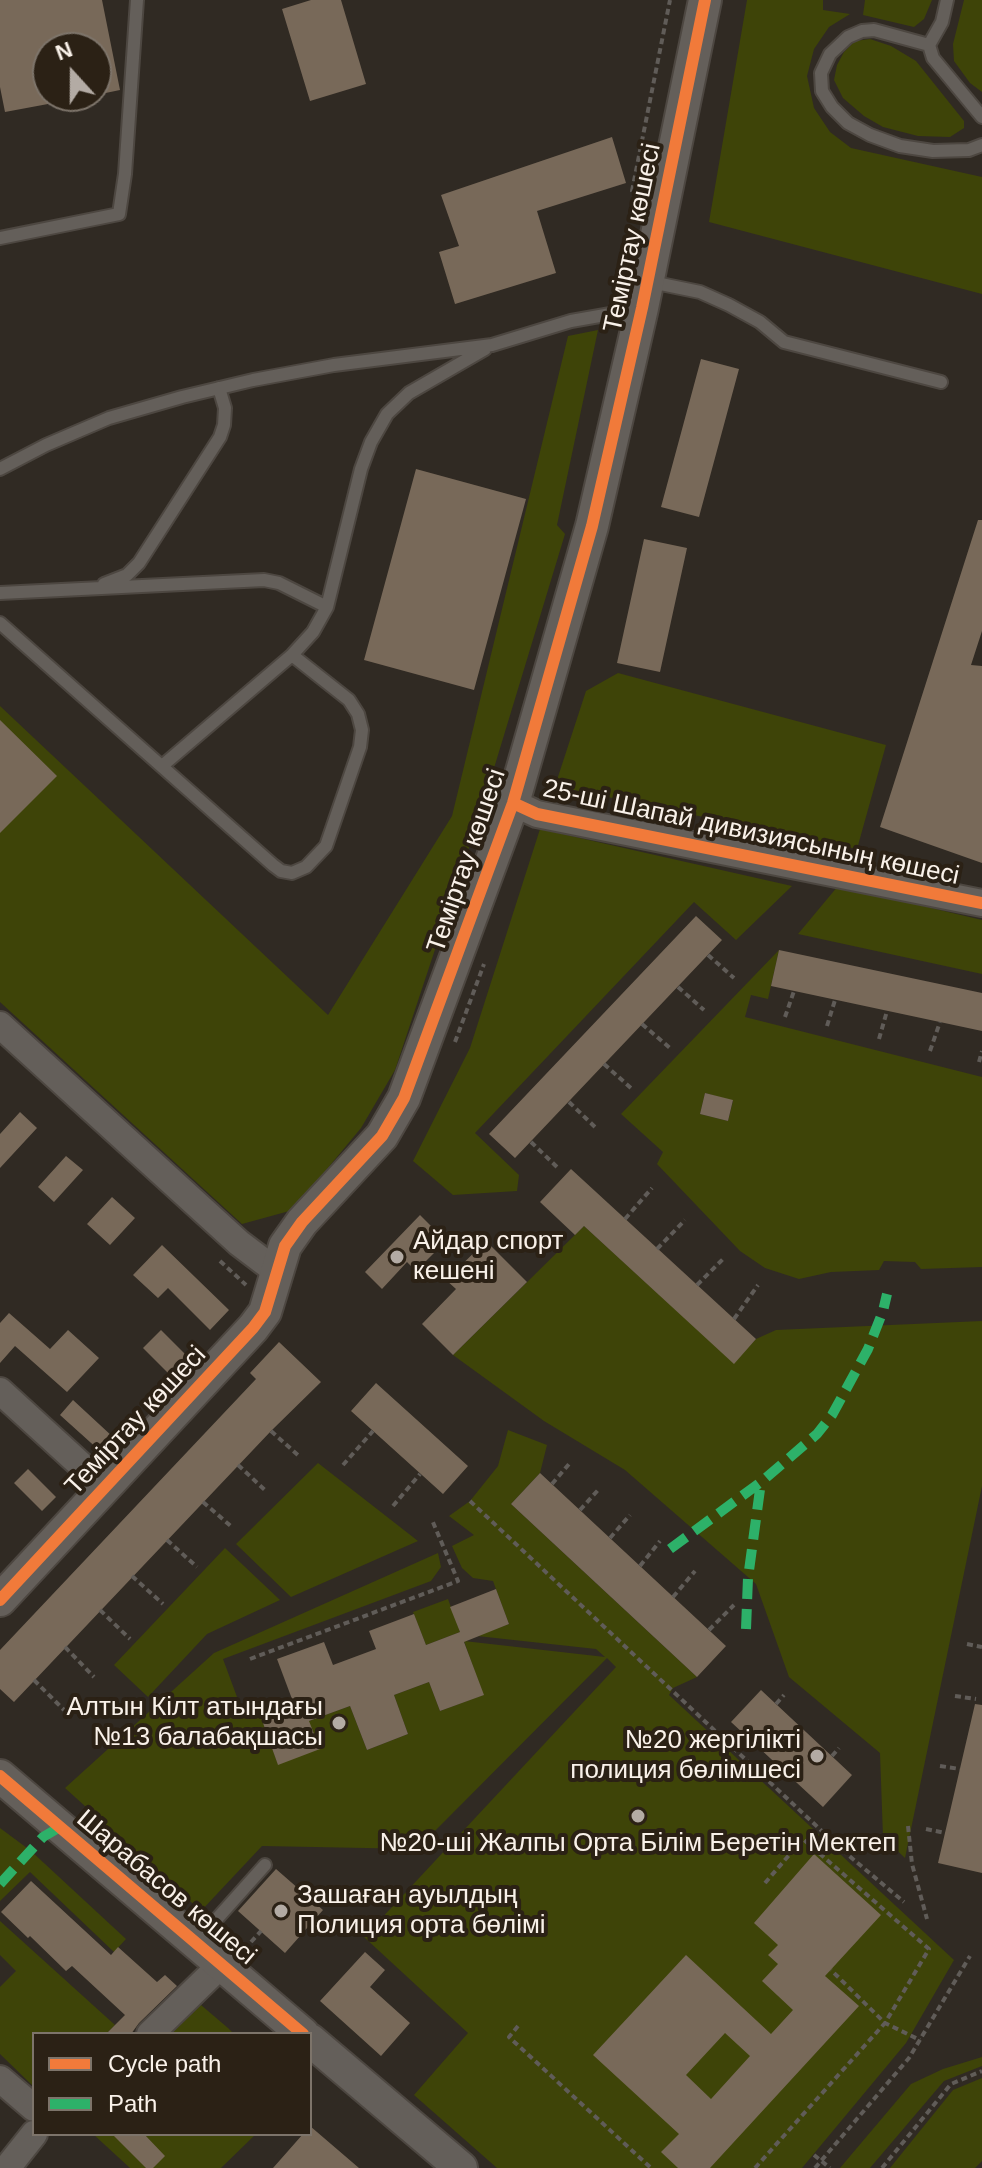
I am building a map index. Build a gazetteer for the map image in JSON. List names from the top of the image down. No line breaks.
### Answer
{"streets":{"street":["Теміртау көшесі","25-ші Шапай дивизиясының көшесі","Шарабасов көшесі"]},"crossings":[["Теміртау көшесі","25-ші Шапай дивизиясының көшесі"]],"places":["Айдар спорт кешені","Алтын Кілт атындағы №13 балабақшасы","№20 жергілікті полиция бөлімшесі","№20-ші Жалпы Орта Білім Беретін Мектеп","Зашаған ауылдың Полиция орта бөлімі"],"legend":["Cycle path","Path"],"north":"top"}
